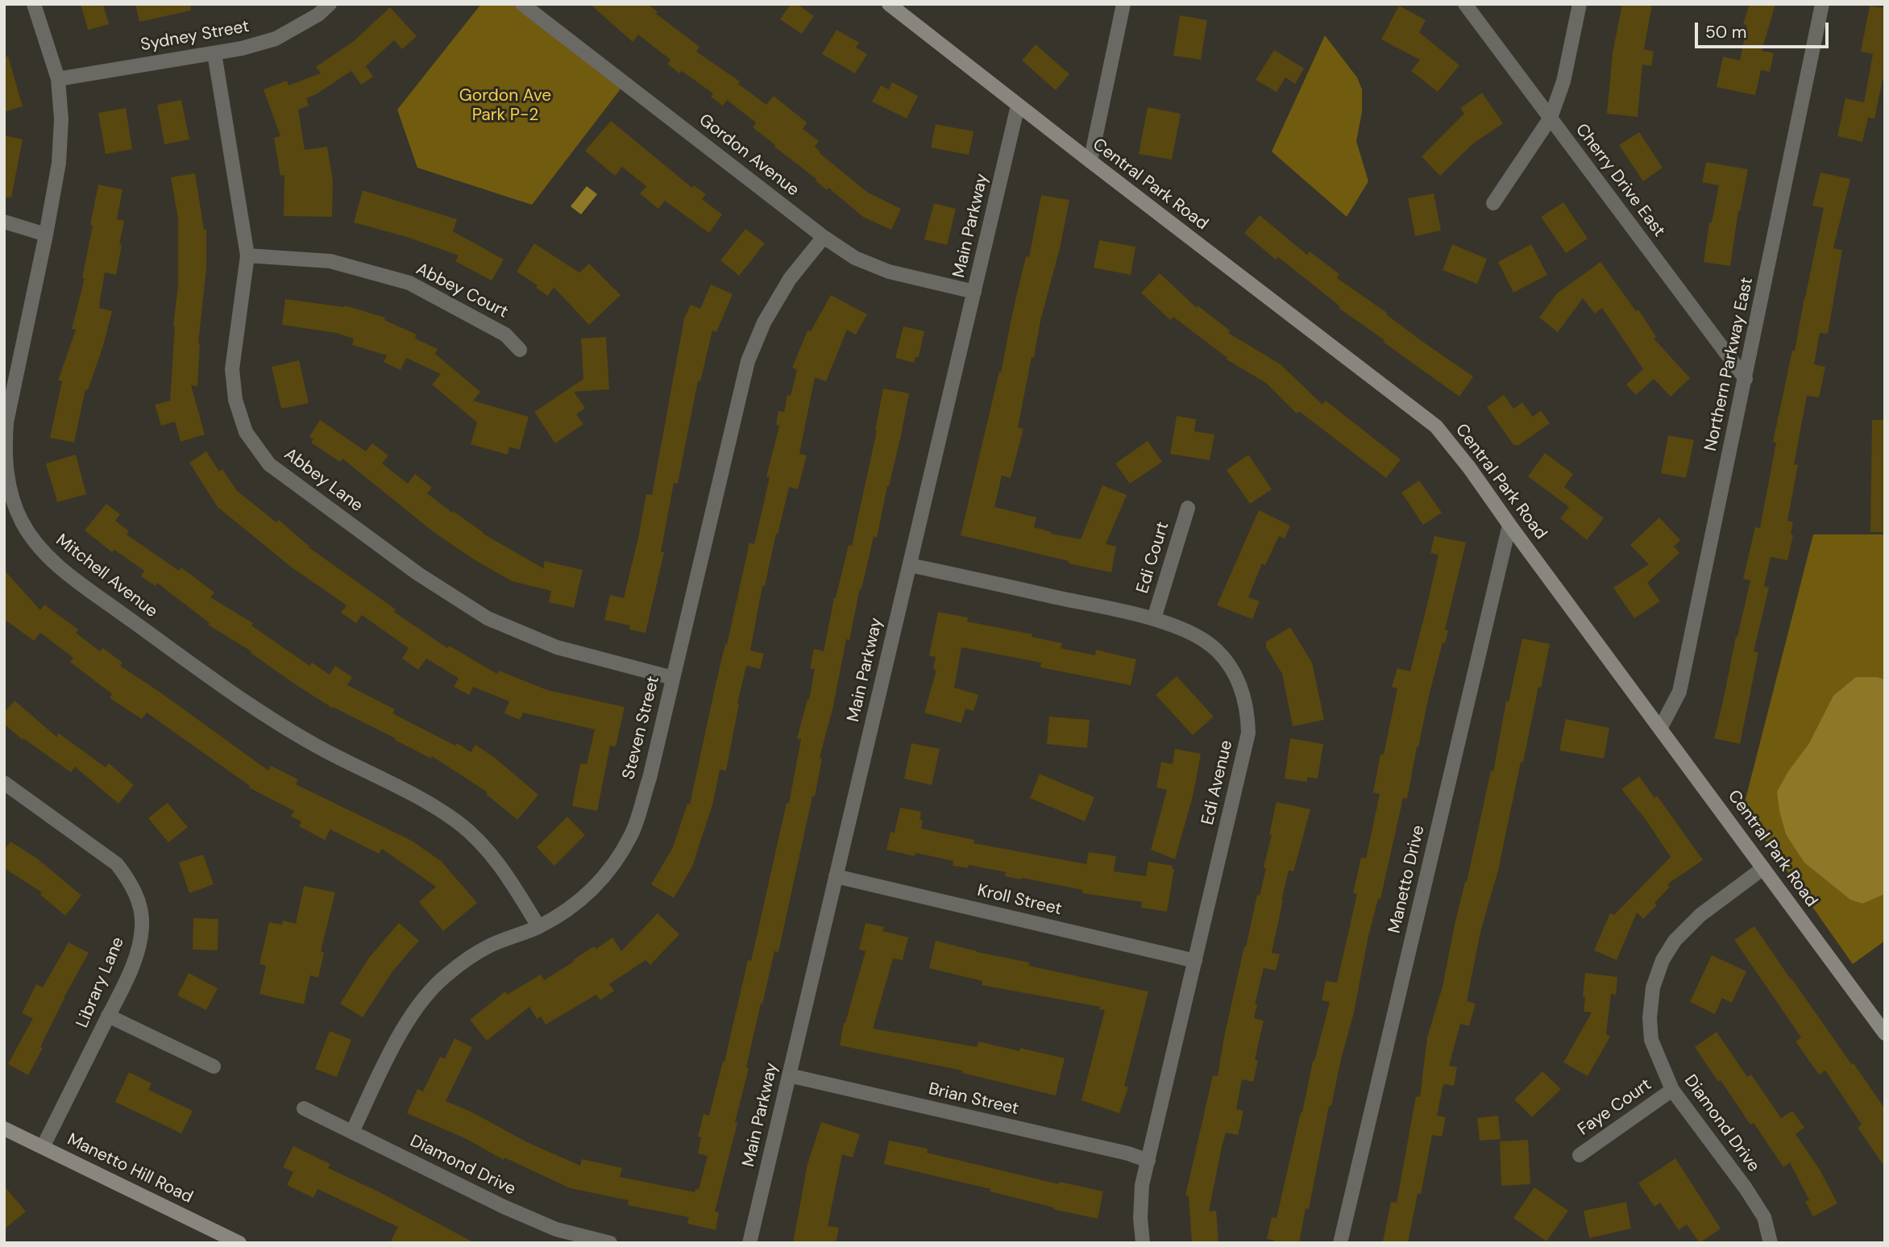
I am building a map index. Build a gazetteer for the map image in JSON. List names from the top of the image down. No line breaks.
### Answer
{"streets":{"street":["Sydney Street","Gordon Avenue","Cherry Drive East","Central Park Road","Main Parkway","Abbey Court","Northern Parkway East","Abbey Lane","Edi Court","Mitchell Avenue","Steven Street","Edi Avenue","Manetto Drive","Kroll Street","Library Lane","Brian Street","Faye Court","Diamond Drive","Manetto Hill Road"]},"crossings":[["Sydney Street","Abbey Lane"],["Sydney Street","Mitchell Avenue"],["Gordon Avenue","Main Parkway"],["Gordon Avenue","Steven Street"],["Cherry Drive East","Northern Parkway East"],["Central Park Road","Main Parkway"],["Central Park Road","Northern Parkway East"],["Central Park Road","Manetto Drive"],["Central Park Road","Diamond Drive"],["Main Parkway","Edi Avenue"],["Main Parkway","Kroll Street"],["Main Parkway","Brian Street"],["Abbey Court","Abbey Lane"],["Abbey Lane","Steven Street"],["Edi Court","Edi Avenue"],["Mitchell Avenue","Steven Street"],["Steven Street","Diamond Drive"],["Edi Avenue","Kroll Street"],["Edi Avenue","Brian Street"],["Library Lane","Manetto Hill Road"],["Faye Court","Diamond Drive"]],"parks":["Gordon Ave Park P-2"],"scale_bar":"50 m"}
